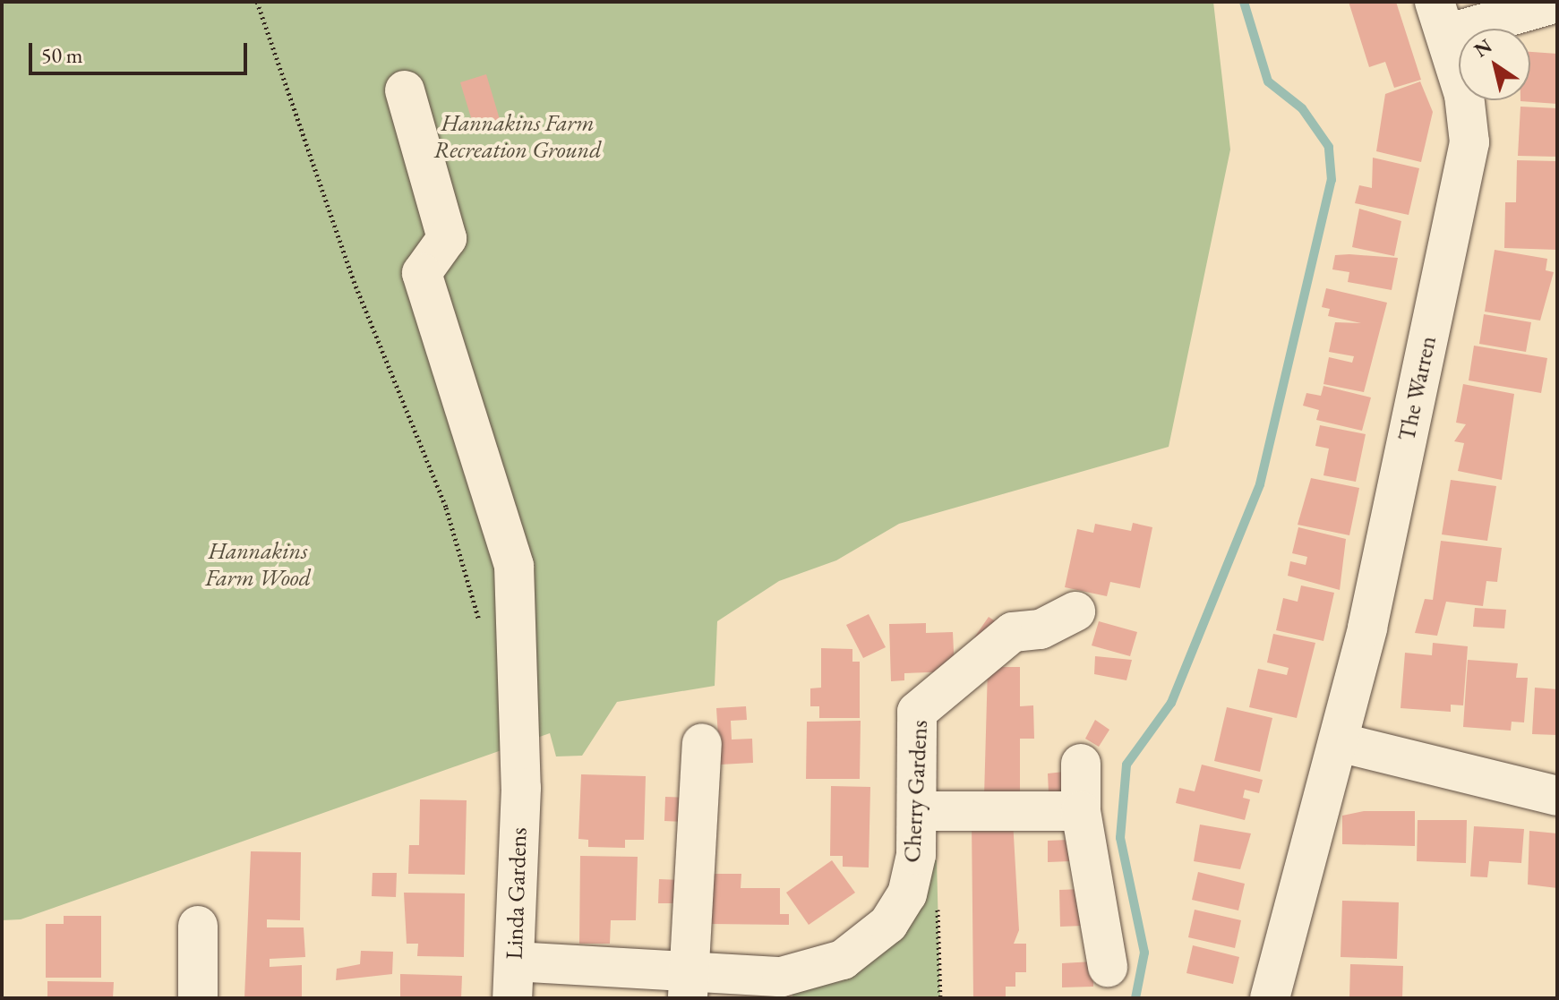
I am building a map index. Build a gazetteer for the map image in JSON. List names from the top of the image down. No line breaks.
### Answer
{"streets":{"street":["The Warren","Cherry Gardens","Linda Gardens"]},"crossings":[["Cherry Gardens","Linda Gardens"]],"parks":["Hannakins Farm Recreation Ground","Hannakins Farm Wood"],"scale_bar":"50 m","north":"top left"}
